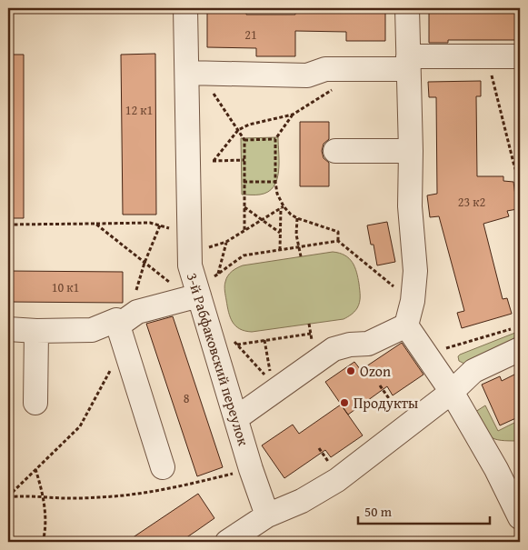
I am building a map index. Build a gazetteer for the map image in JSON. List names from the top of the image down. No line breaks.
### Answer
{"streets":{"street":["3-й Рабфаковский переулок"]},"places":["Ozon","Продукты"],"house_numbers":["21","12 к1","23 к2","10 к1","8"],"scale_bar":"50 m"}
